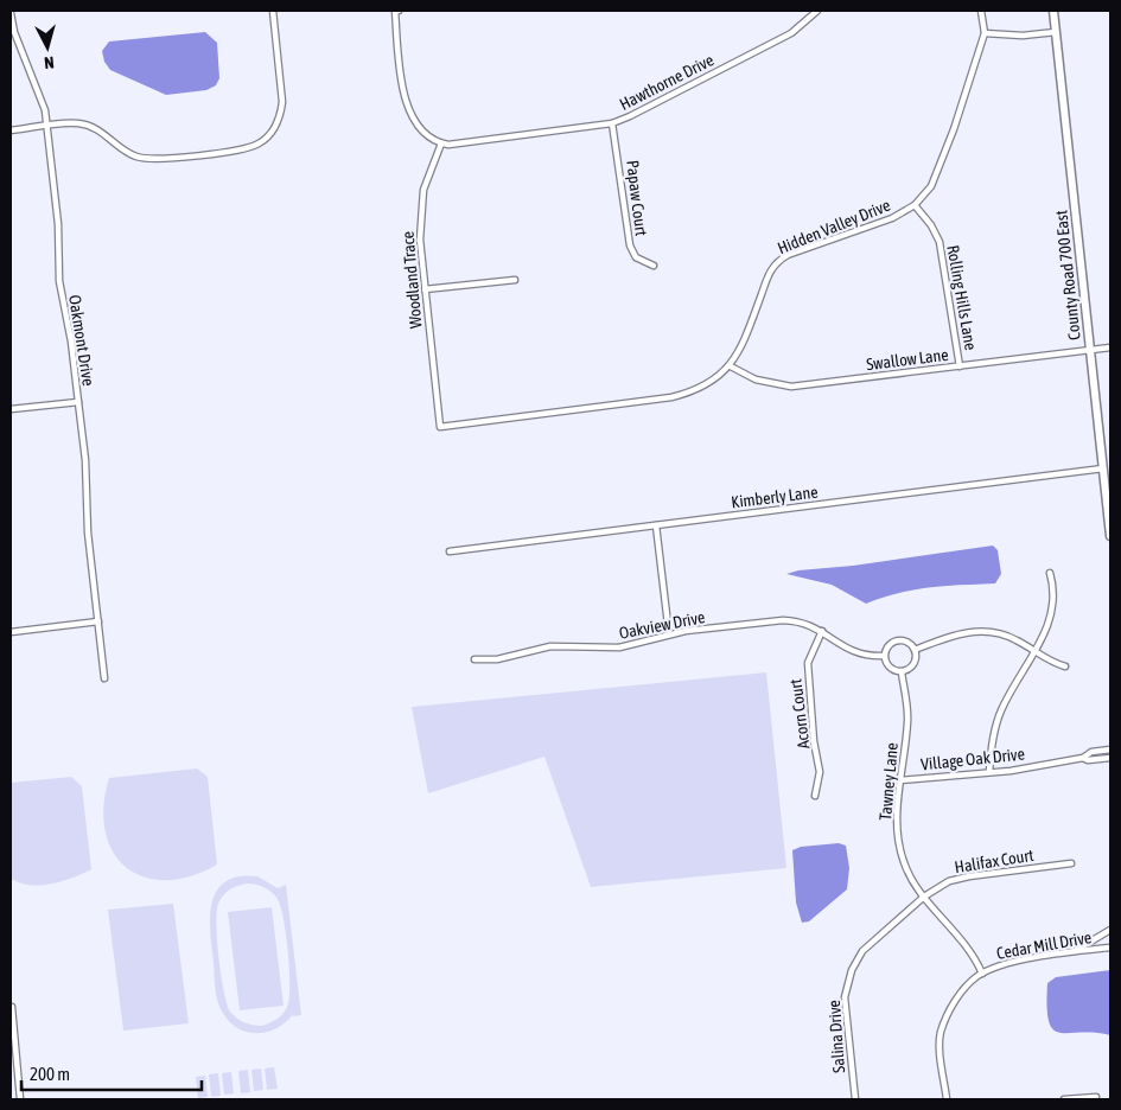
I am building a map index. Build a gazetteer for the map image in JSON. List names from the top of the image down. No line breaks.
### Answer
{"streets":{"main road":["County Road 700 East"],"street":["Hawthorne Drive","Papaw Court","Hidden Valley Drive","Woodland Trace","Rolling Hills Lane","Oakmont Drive","Swallow Lane","Kimberly Lane","Oakview Drive","Acorn Court","Village Oak Drive","Tawney Lane","Halifax Court","Cedar Mill Drive","Salina Drive"]},"crossings":[["Hawthorne Drive","Papaw Court"],["Hawthorne Drive","Woodland Trace"],["Hidden Valley Drive","Woodland Trace"],["Hidden Valley Drive","Rolling Hills Lane"],["Hidden Valley Drive","Swallow Lane"],["County Road 700 East","Swallow Lane"],["County Road 700 East","Kimberly Lane"],["Rolling Hills Lane","Swallow Lane"],["Oakview Drive","Acorn Court"],["Oakview Drive","Tawney Lane"],["Village Oak Drive","Tawney Lane"],["Tawney Lane","Halifax Court"],["Tawney Lane","Cedar Mill Drive"],["Tawney Lane","Salina Drive"],["Halifax Court","Salina Drive"]],"scale_bar":"200 m","north":"bottom"}
